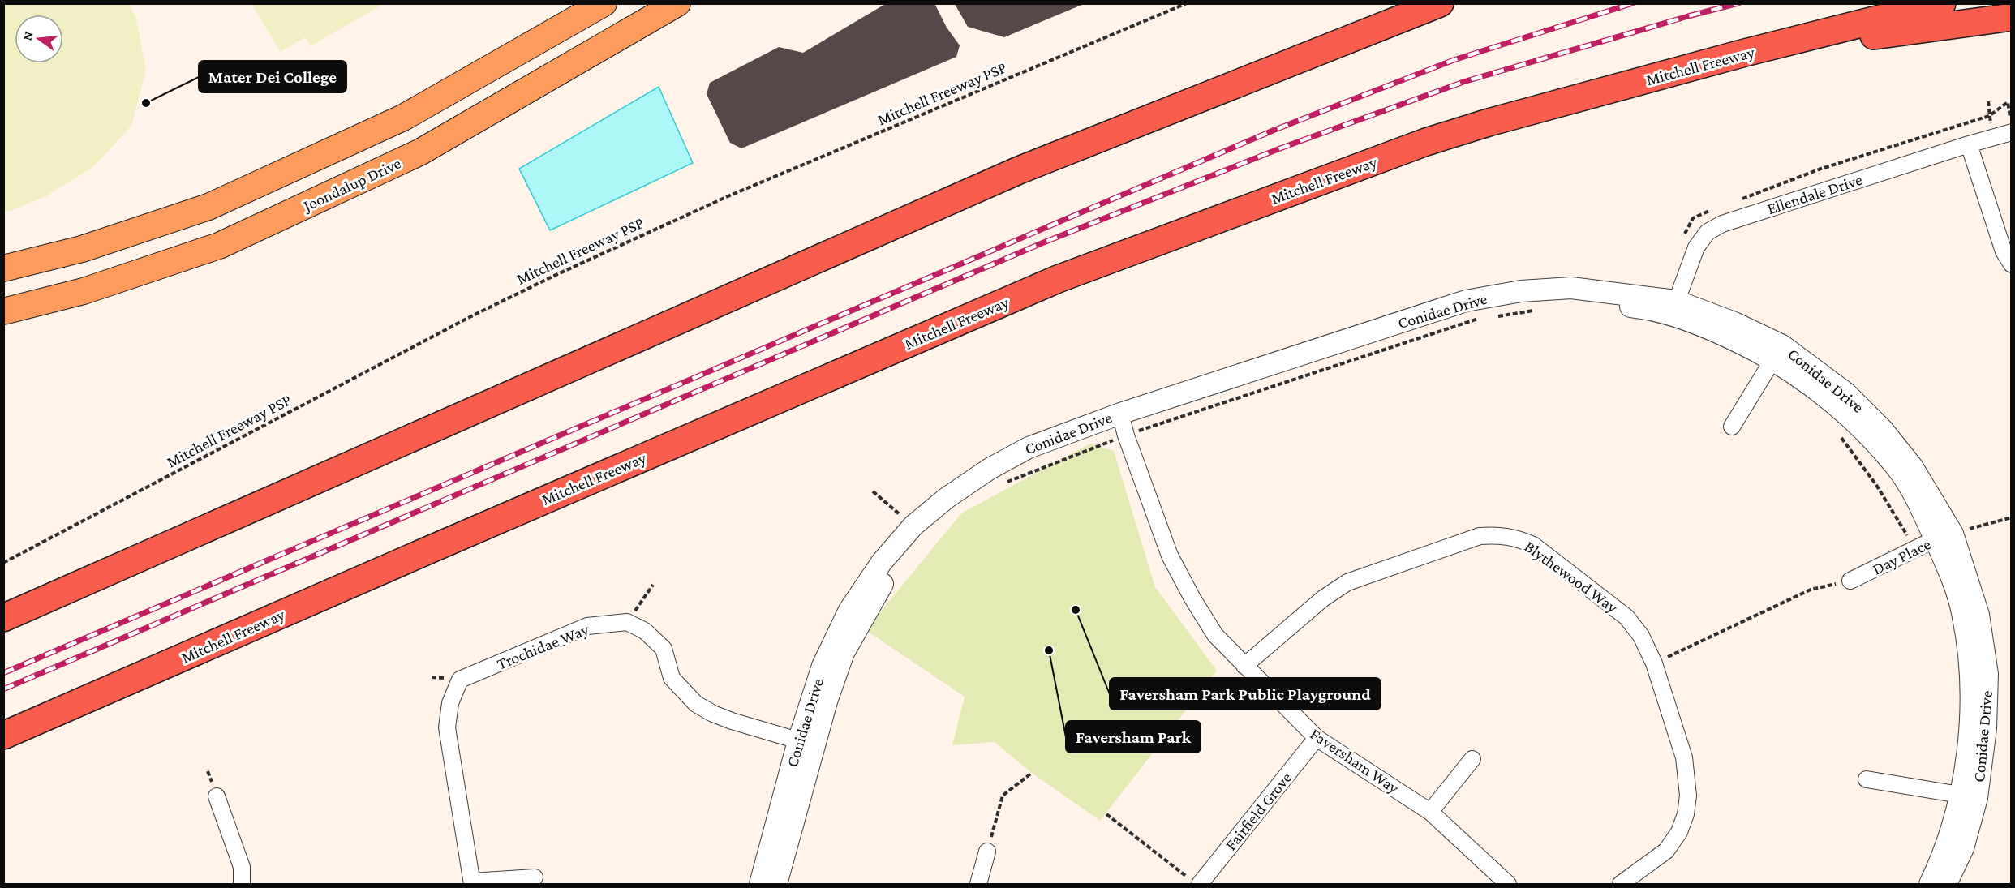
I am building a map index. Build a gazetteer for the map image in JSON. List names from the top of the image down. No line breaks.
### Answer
{"streets":{"highway":["Mitchell Freeway"],"main road":["Joondalup Drive"],"street":["Ellendale Drive","Conidae Drive","Day Place","Blythewood Way","Trochidae Way","Faversham Way","Fairfield Grove"],"path":["Mitchell Freeway PSP"]},"crossings":[["Ellendale Drive","Conidae Drive"],["Conidae Drive","Day Place"],["Conidae Drive","Faversham Way"],["Blythewood Way","Faversham Way"],["Faversham Way","Fairfield Grove"]],"places":["Mater Dei College","Faversham Park Public Playground","Faversham Park"],"north":"left"}
